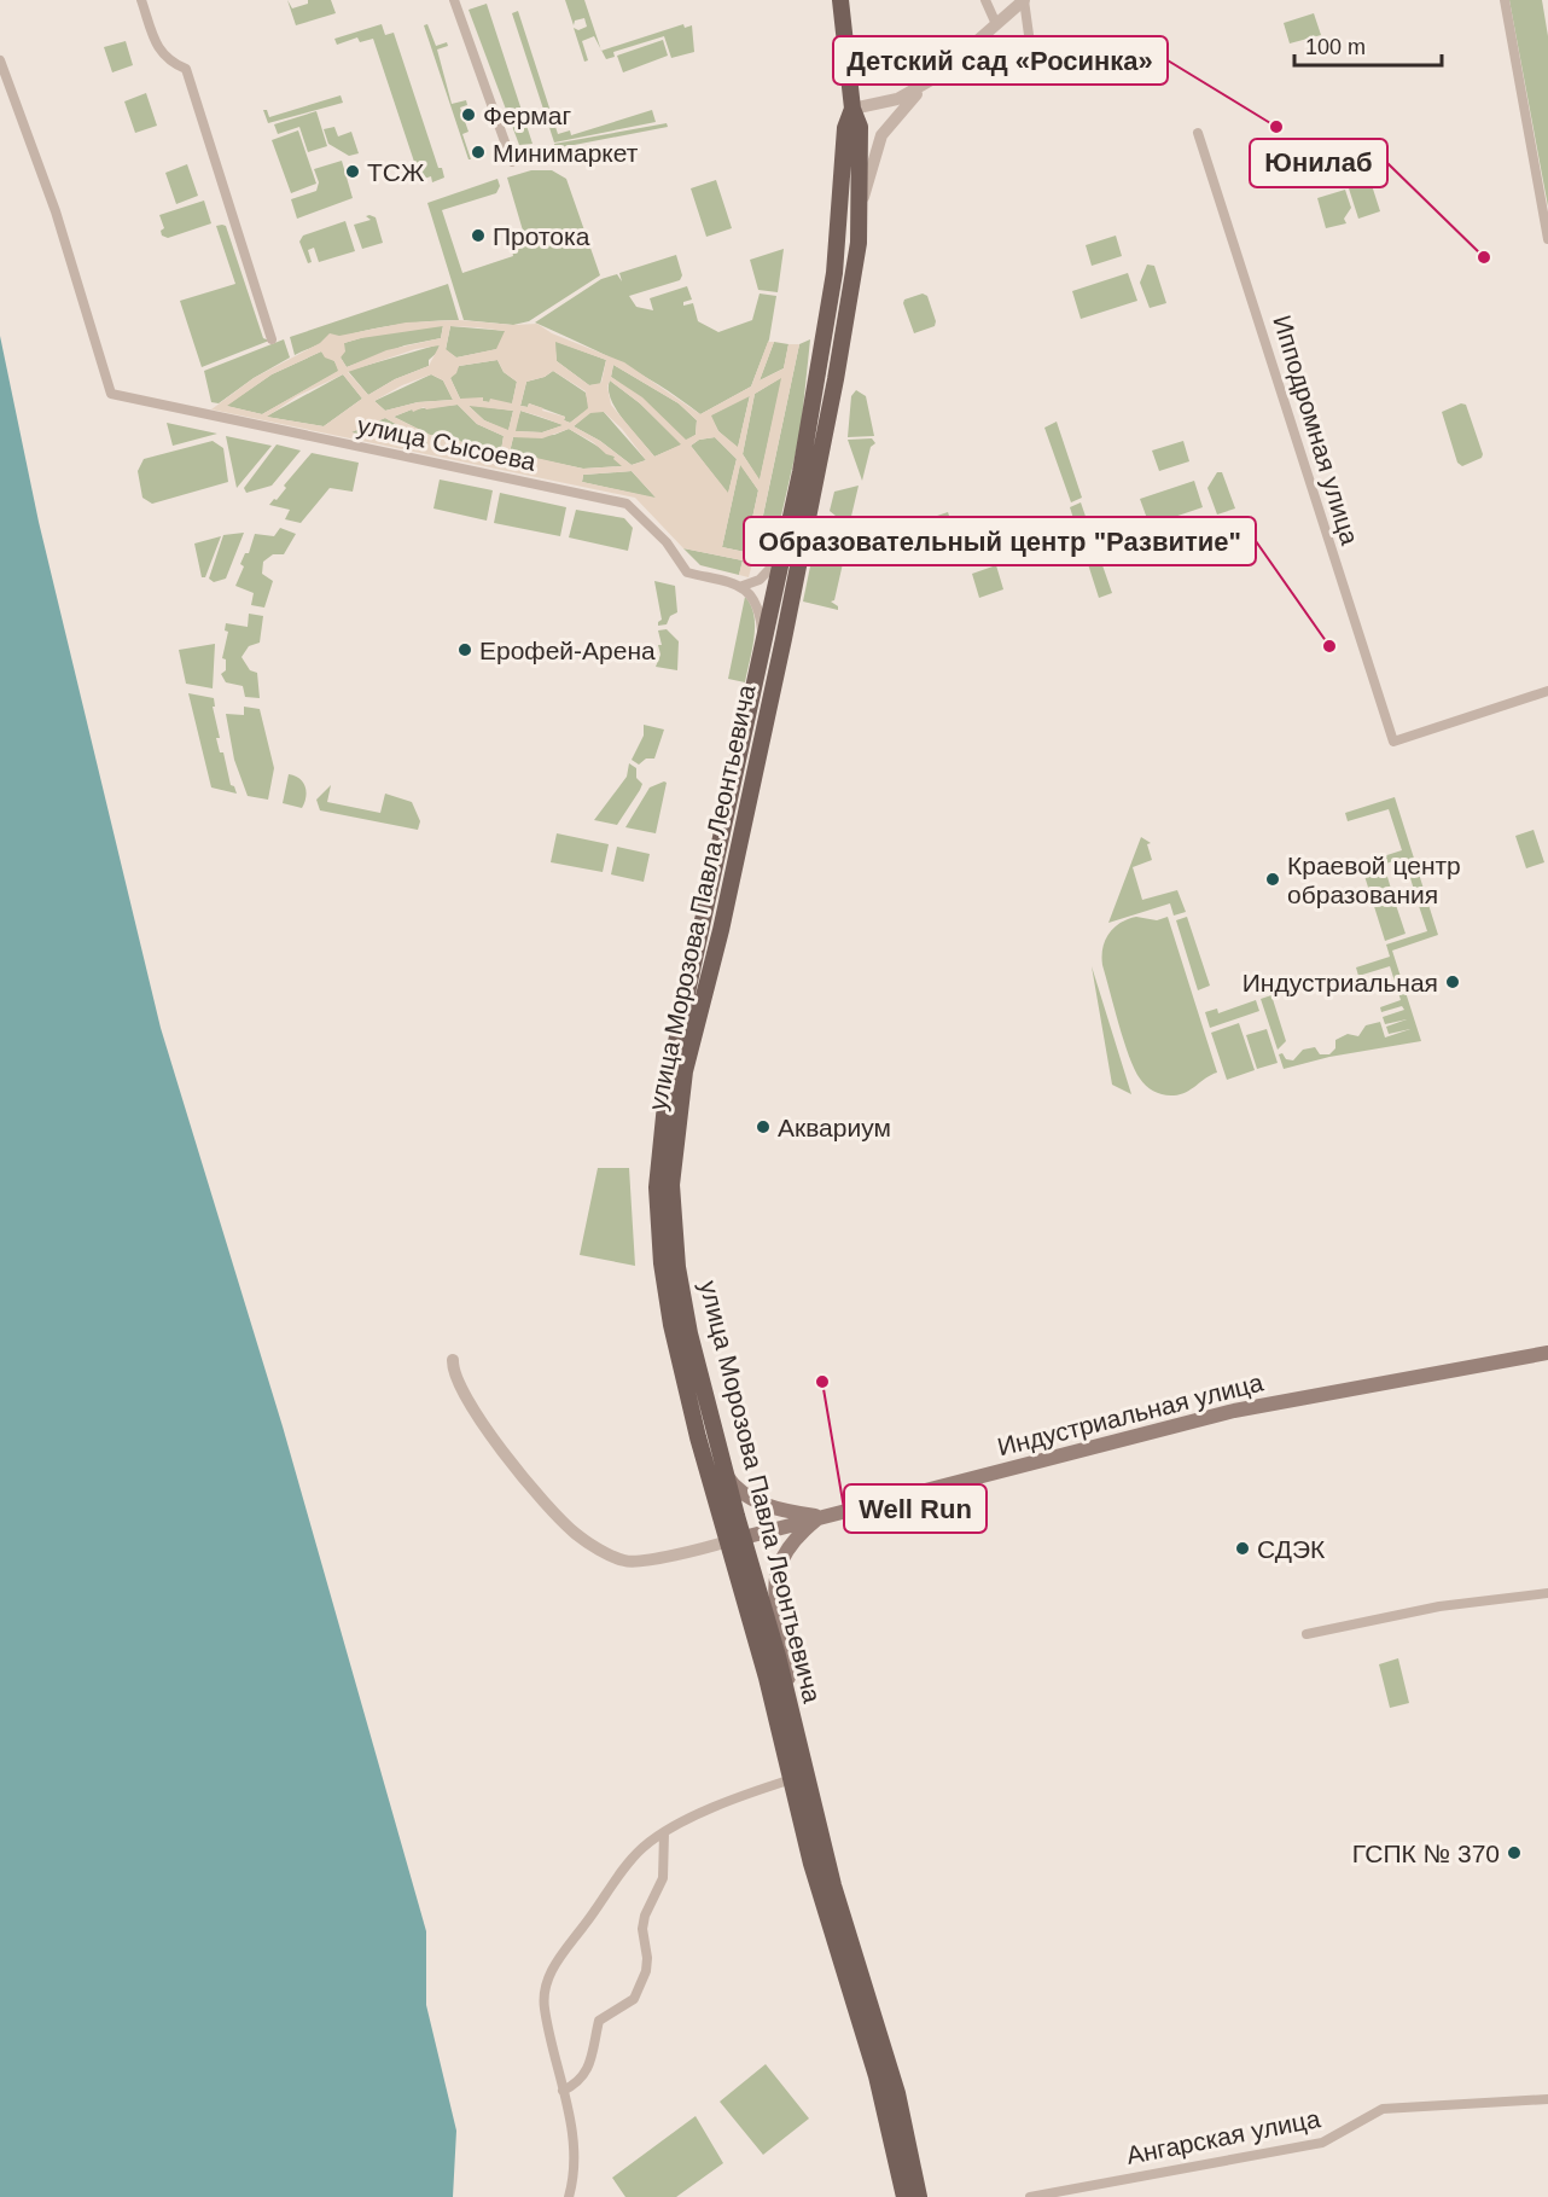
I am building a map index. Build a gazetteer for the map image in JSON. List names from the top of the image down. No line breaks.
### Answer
{"streets":{"main road":["улица Морозова Павла Леонтьевича","Индустриальная улица"],"street":["Ипподромная улица","улица Сысоева","Ангарская улица"]},"crossings":[["улица Морозова Павла Леонтьевича","Индустриальная улица"]],"places":["Фермаг","Детский сад «Росинка»","Минимаркет","ТСЖ","Протока","Юнилаб","Образовательный центр \"Развитие\"","Ерофей-Арена","Краевой центр образования","Индустриальная","Аквариум","Well Run","СДЭК","ГСПК № 370"],"scale_bar":"100 m"}
